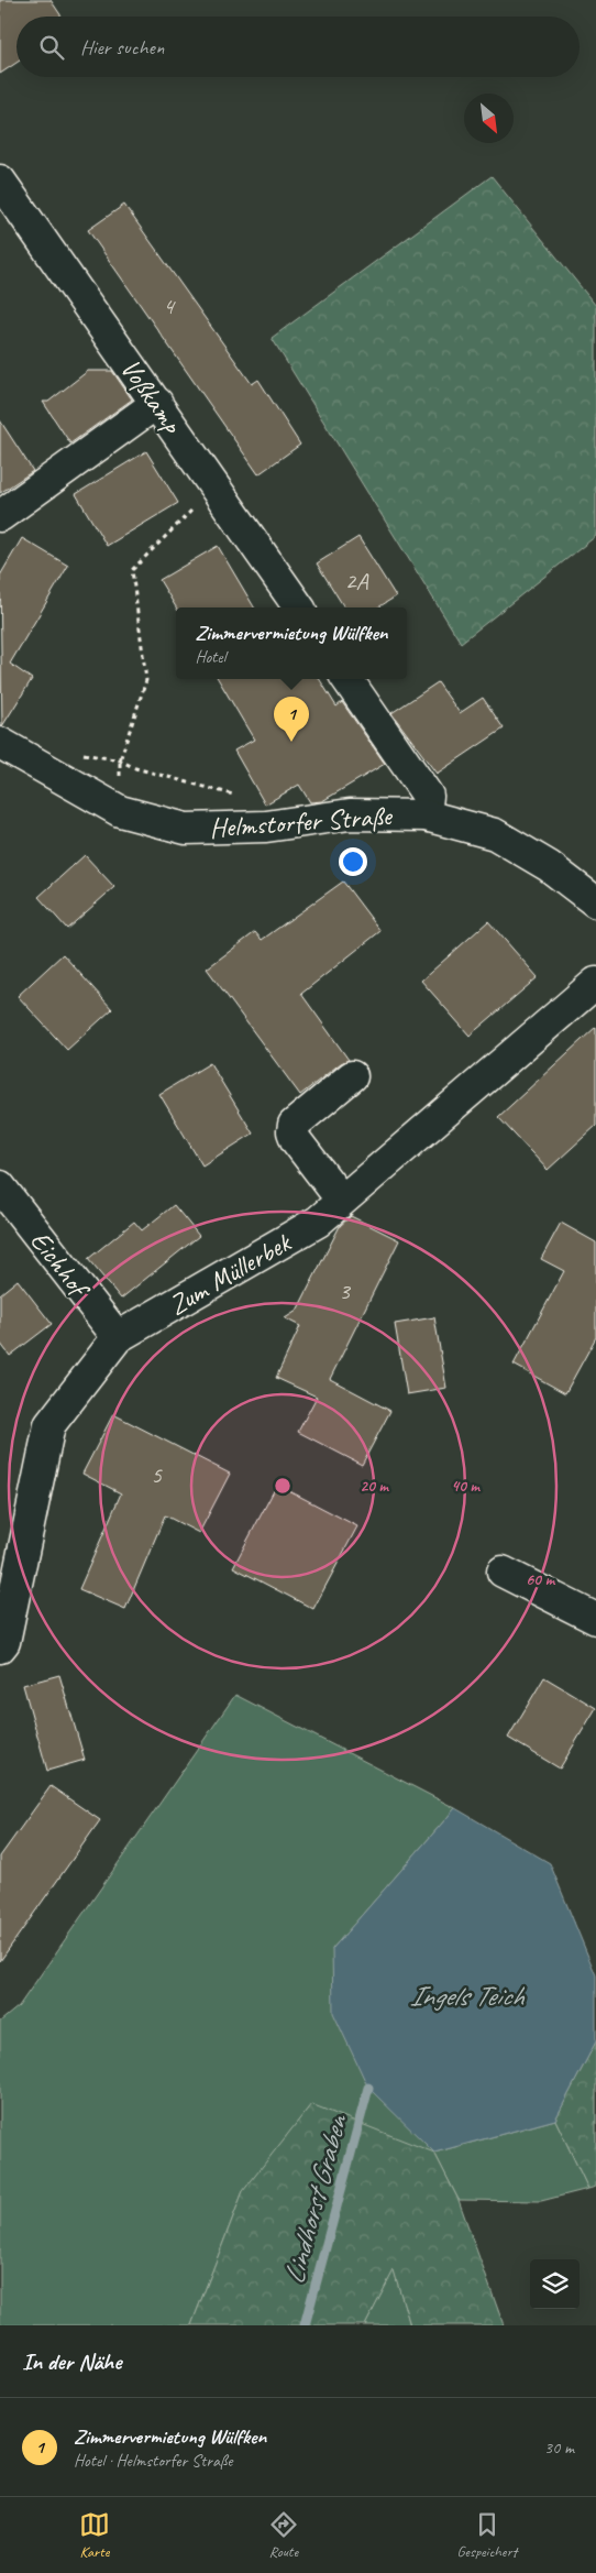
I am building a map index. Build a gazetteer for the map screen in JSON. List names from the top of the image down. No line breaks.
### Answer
{"streets":{"street":["Voßkamp","Helmstorfer Straße","Eichhof","Zum Müllerbek"]},"crossings":[["Eichhof","Zum Müllerbek"]],"water":["Ingels Teich","Lindhorst Graben"],"house_numbers":["4","2A","3","5"],"north":"bottom right","page":{"search":"Hier suchen","popup":["Zimmervermietung Wülfken","Hotel"],"pins":"1","heading":"In der Nähe","list":[{"mark":"1","name":"Zimmervermietung Wülfken","note":"Hotel · Helmstorfer Straße","value":"30 m"}],"nav":["Karte","Route","Gespeichert"]},"rings":["20 m","40 m","60 m"]}
